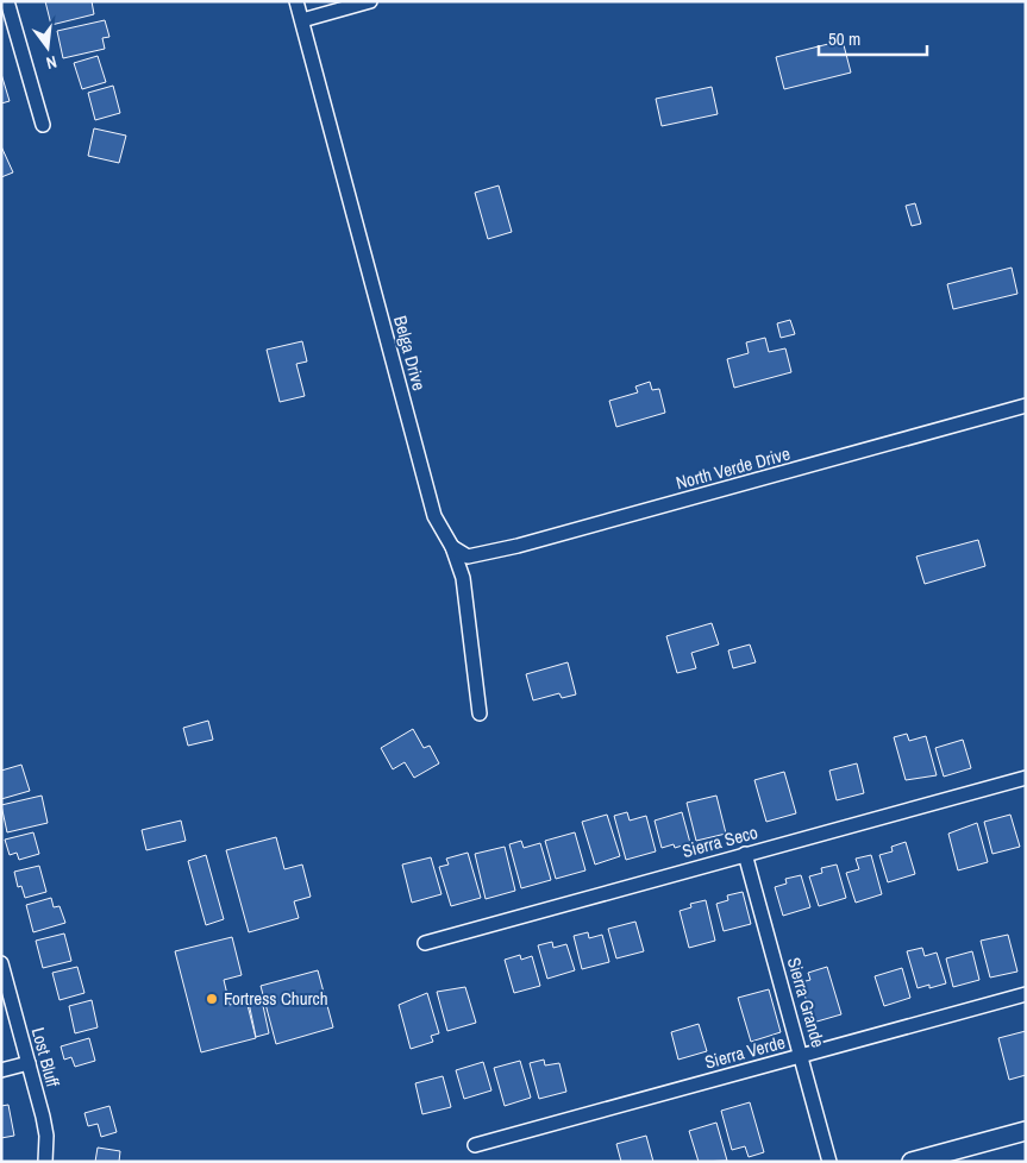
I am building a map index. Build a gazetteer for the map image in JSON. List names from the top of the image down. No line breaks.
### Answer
{"streets":{"street":["Belga Drive","North Verde Drive","Sierra Seco","Sierra Grande","Sierra Verde","Lost Bluff"]},"crossings":[["Belga Drive","North Verde Drive"],["Sierra Seco","Sierra Grande"],["Sierra Grande","Sierra Verde"]],"places":["Fortress Church"],"scale_bar":"50 m","north":"bottom"}
